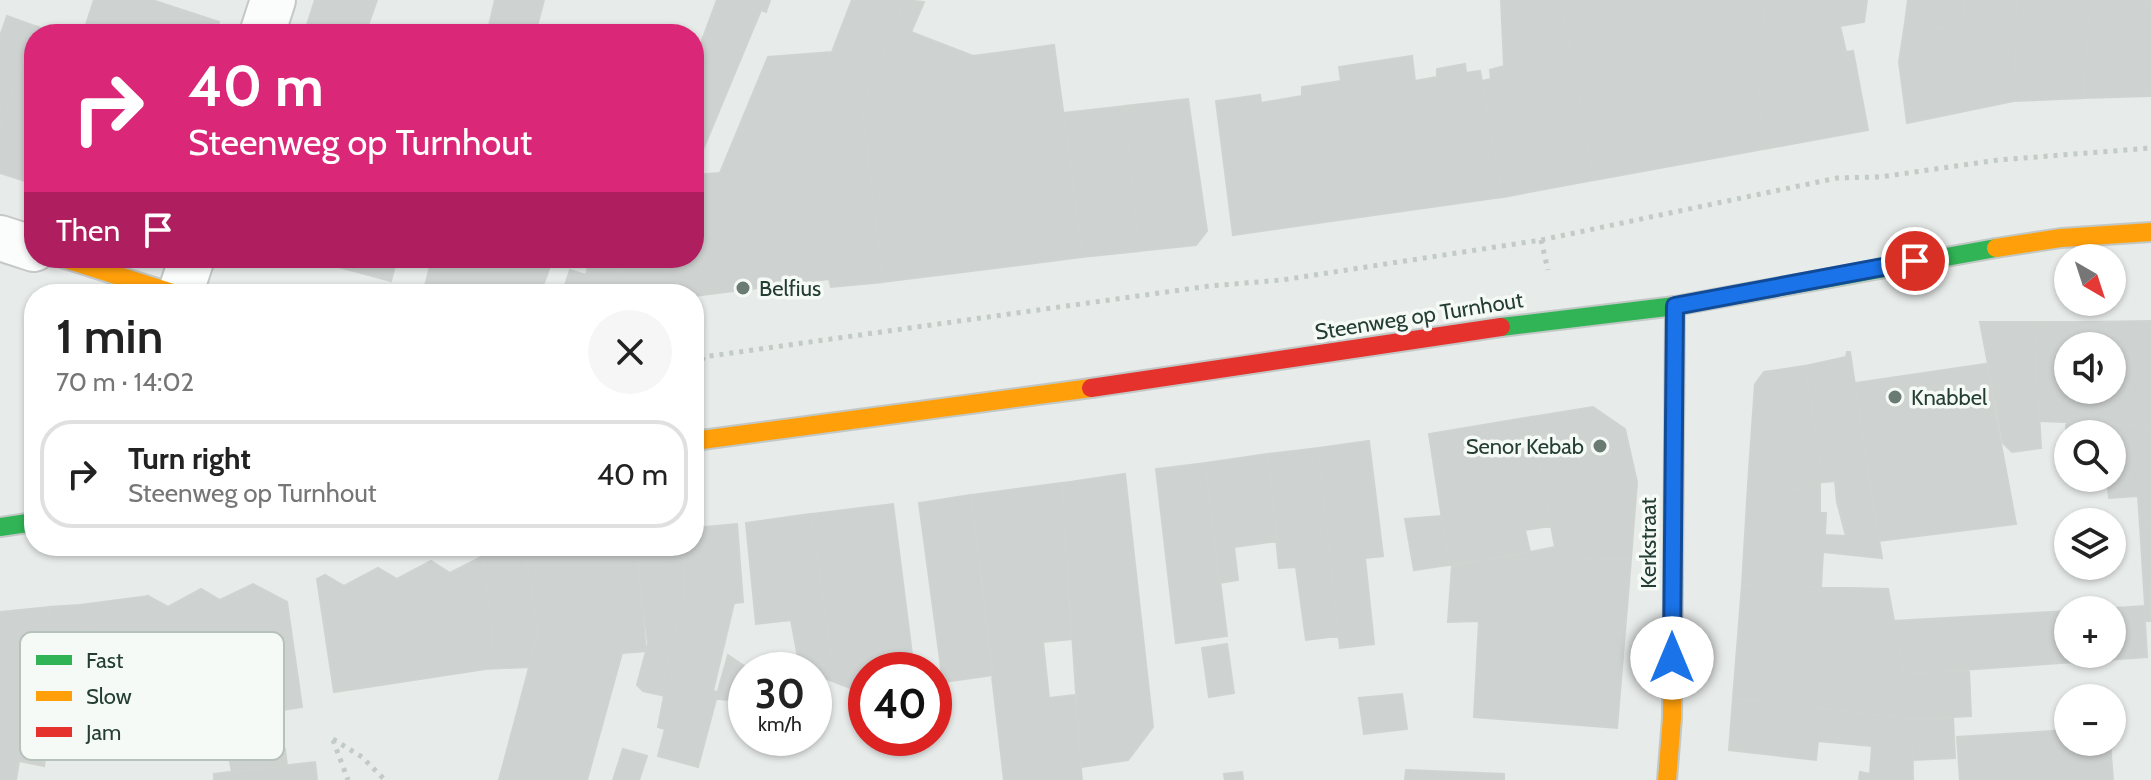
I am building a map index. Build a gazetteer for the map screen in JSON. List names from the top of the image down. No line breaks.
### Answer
{"streets":{"main road":["Steenweg op Turnhout","Kerkstraat"]},"crossings":[["Steenweg op Turnhout","Kerkstraat"]],"places":["Belfius","Knabbel","Senor Kebab"],"legend":["Fast","Slow","Jam"],"north":"bottom right","page":{"turn":["40 m","Steenweg op Turnhout"],"then":"Then","map_buttons":["+","−"],"heading":["1 min","70 m · 14:02"],"list":[{"name":"Turn right","note":"Steenweg op Turnhout","value":"40 m"}],"speed":"30 km/h","limit":"40"}}
